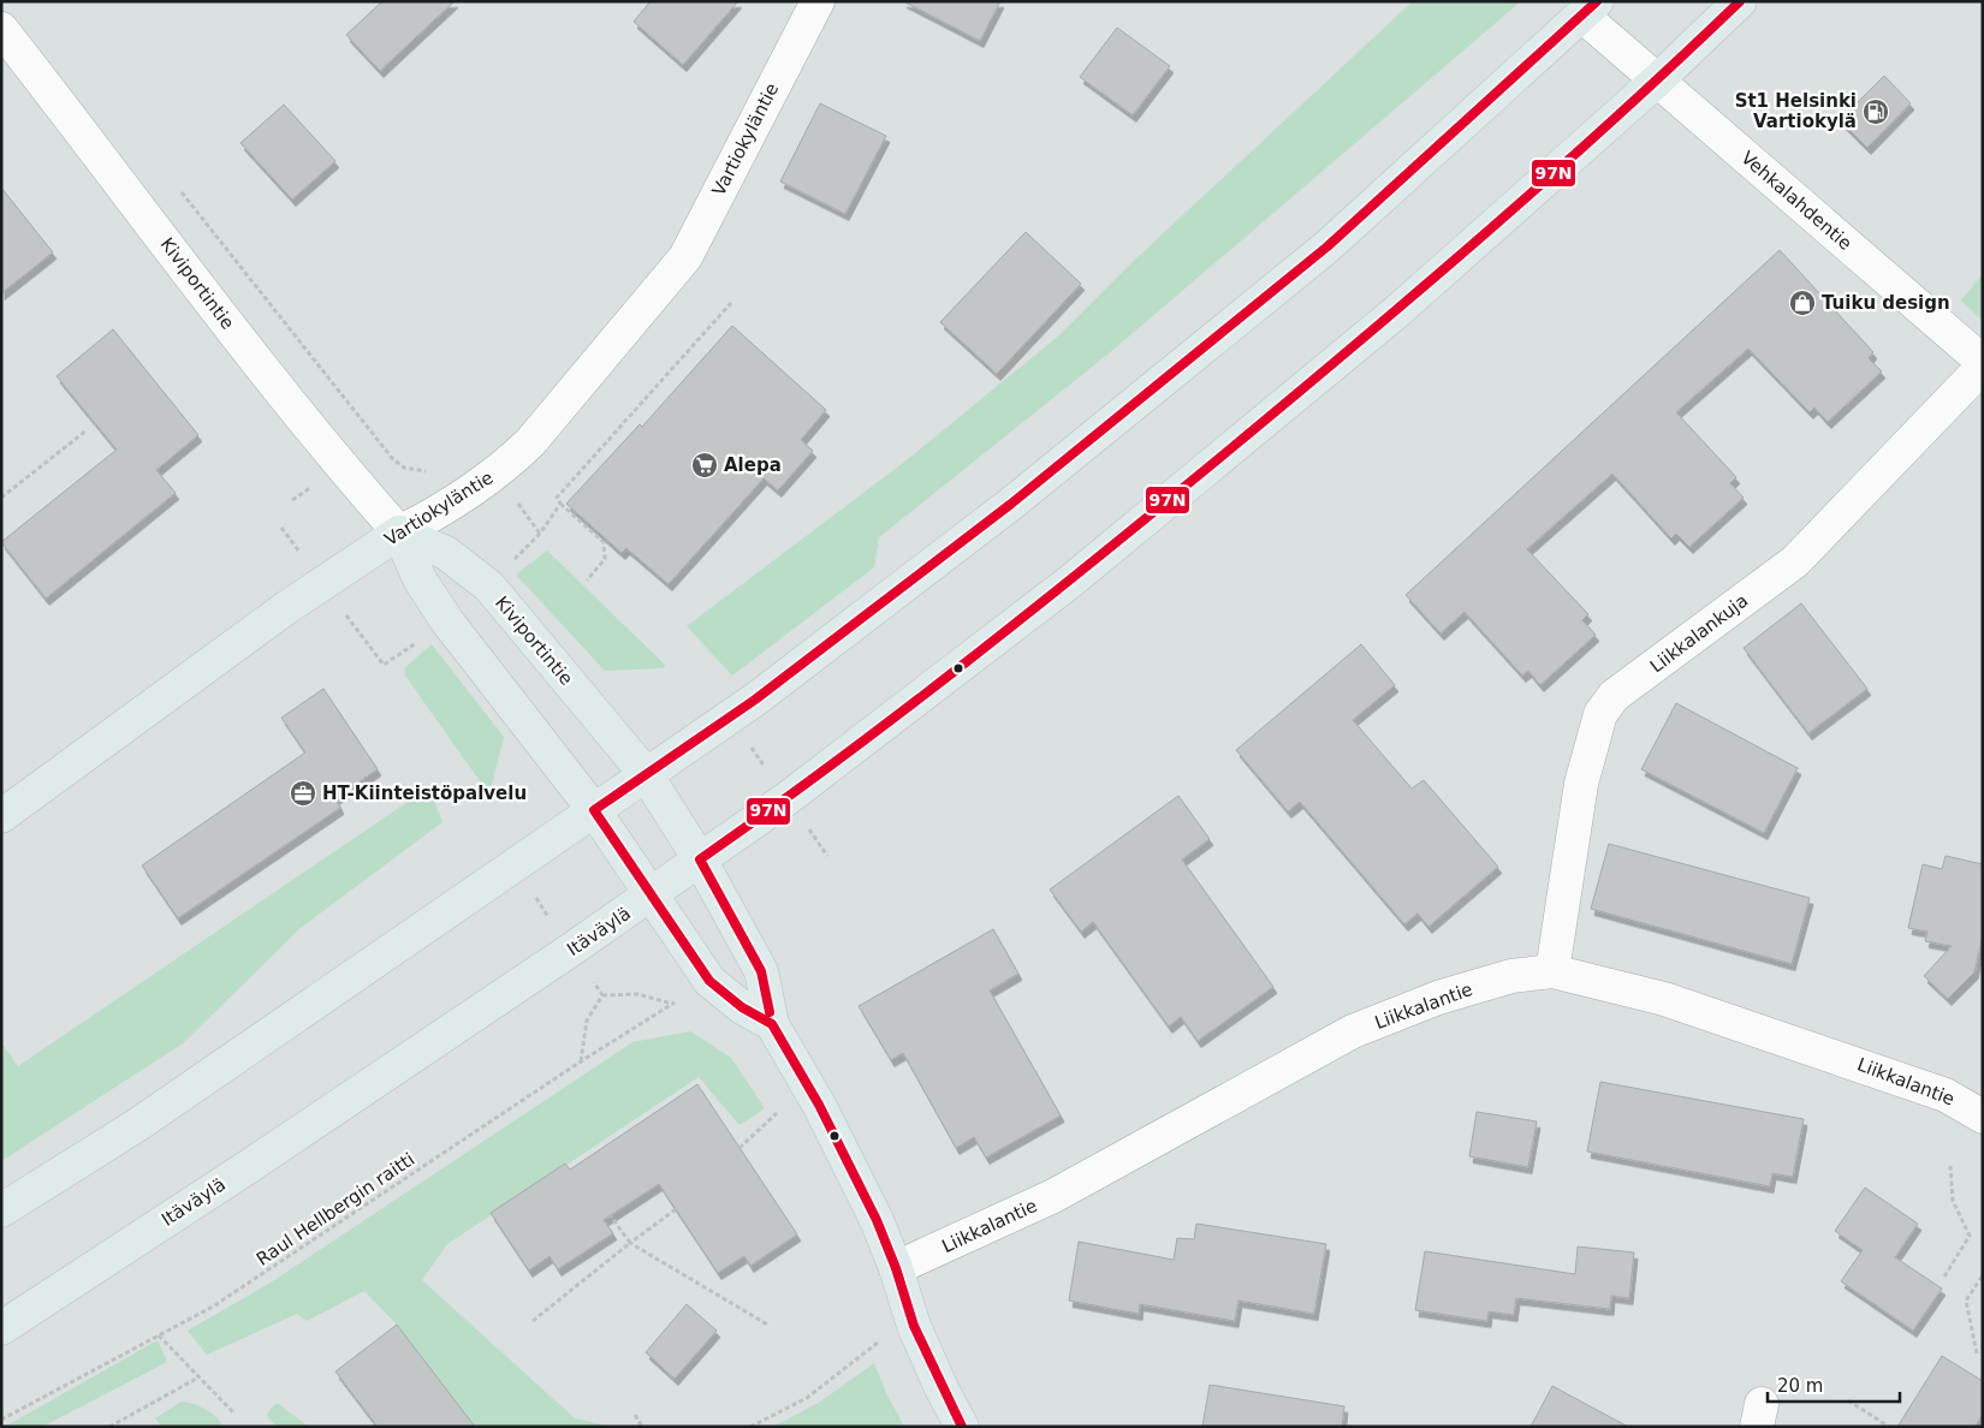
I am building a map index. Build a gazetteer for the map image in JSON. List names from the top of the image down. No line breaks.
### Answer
{"streets":{"main road":["Vartiokyläntie","Kiviportintie","Itäväylä"],"street":["Vehkalahdentie","Liikkalankuja","Liikkalantie"],"path":["Raul Hellbergin raitti"]},"crossings":[["Vartiokyläntie","Kiviportintie"],["Vehkalahdentie","Itäväylä"],["Kiviportintie","Itäväylä"],["Liikkalankuja","Liikkalantie"]],"places":{"fuel station":["St1 Helsinki Vartiokylä"],"shop":["Tuiku design"],"supermarket":["Alepa"],"office":["HT-Kiinteistöpalvelu"]},"lines":["transit line 97N"],"scale_bar":"20 m"}
